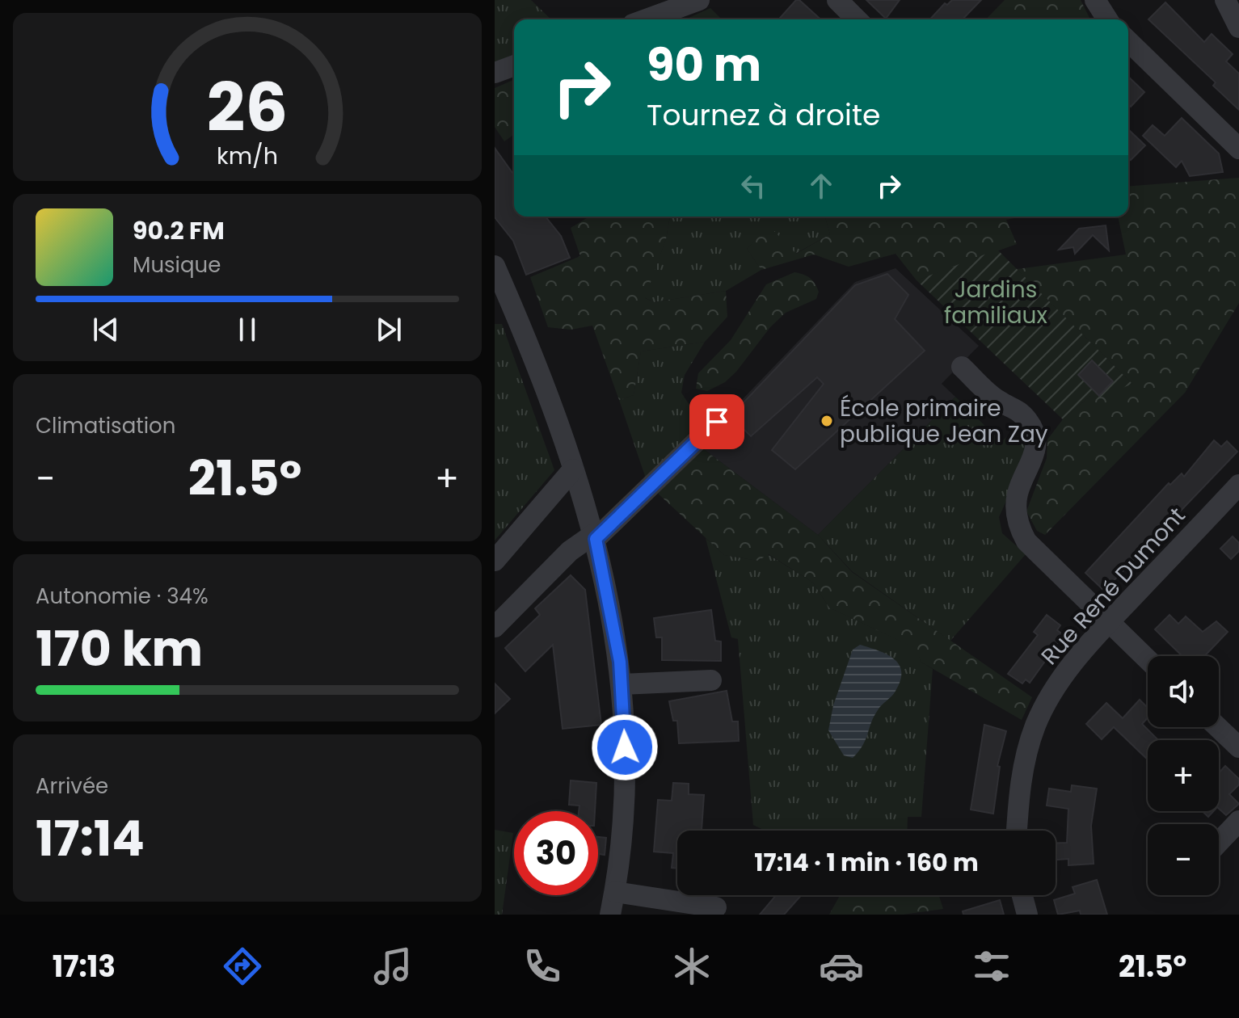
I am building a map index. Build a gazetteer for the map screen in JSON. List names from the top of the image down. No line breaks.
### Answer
{"streets":{"street":["Rue René Dumont"]},"parks":["Jardins familiaux"],"places":["École primaire publique Jean Zay"],"page":{"turn":["90 m","Tournez à droite"],"song":["90.2 FM","Musique"],"tile":["Climatisation",["Autonomie · 34%","170 km"],["Arrivée","17:14"]],"heat":["−","21.5°","+"],"map_buttons":["+","−"],"limit":"30","trip":"17:14 · 1 min · 160 m","tabs":["17:13","21.5°"],"gauge":["26","km/h"]}}
